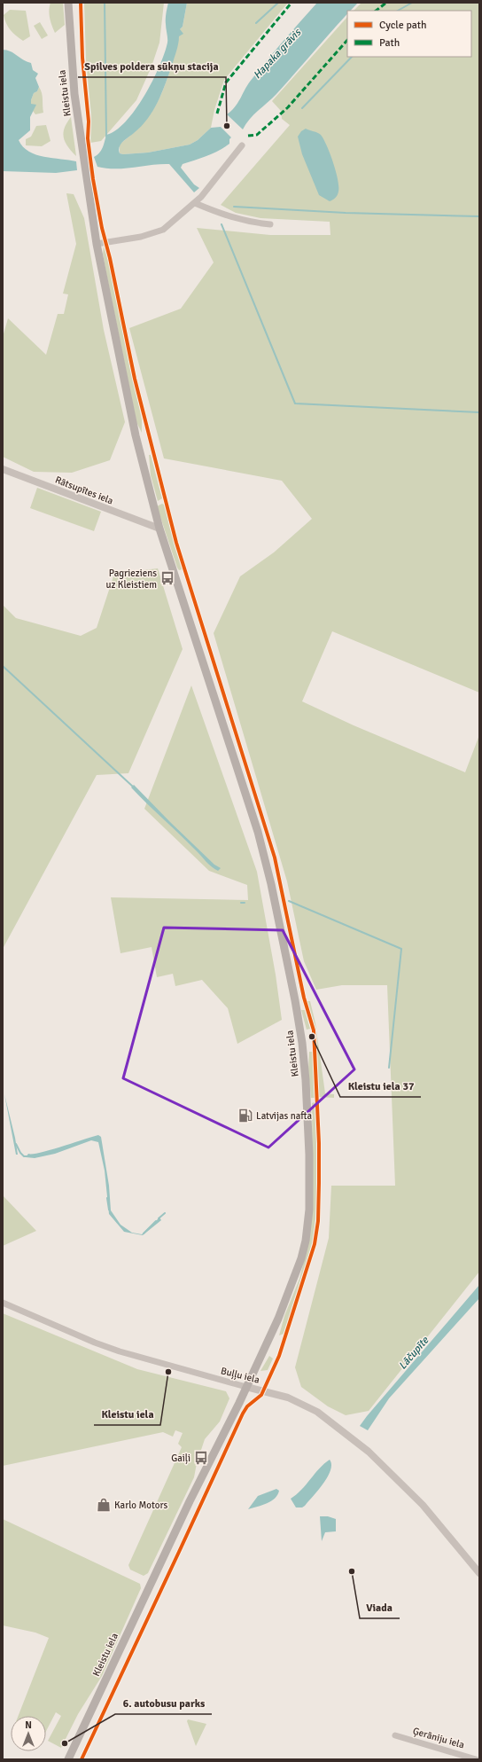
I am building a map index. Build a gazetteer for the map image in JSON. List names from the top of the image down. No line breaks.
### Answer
{"streets":{"main road":["Kleistu iela"],"street":["Rātsupītes iela","Buļļu iela","Ģerāniju iela"]},"crossings":[["Kleistu iela","Rātsupītes iela"],["Kleistu iela","Buļļu iela"]],"water":["Hapaka grāvis","Lāčupīte"],"places":{"other":["Spilves poldera sūkņu stacija","Kleistu iela 37","Kleistu iela","Viada","6. autobusu parks"],"bus stop":["Pagrieziens uz Kleistiem","Gaiļi"],"fuel station":["Latvijas nafta"],"shop":["Karlo Motors"]},"legend":["Cycle path","Path"],"north":"top"}
